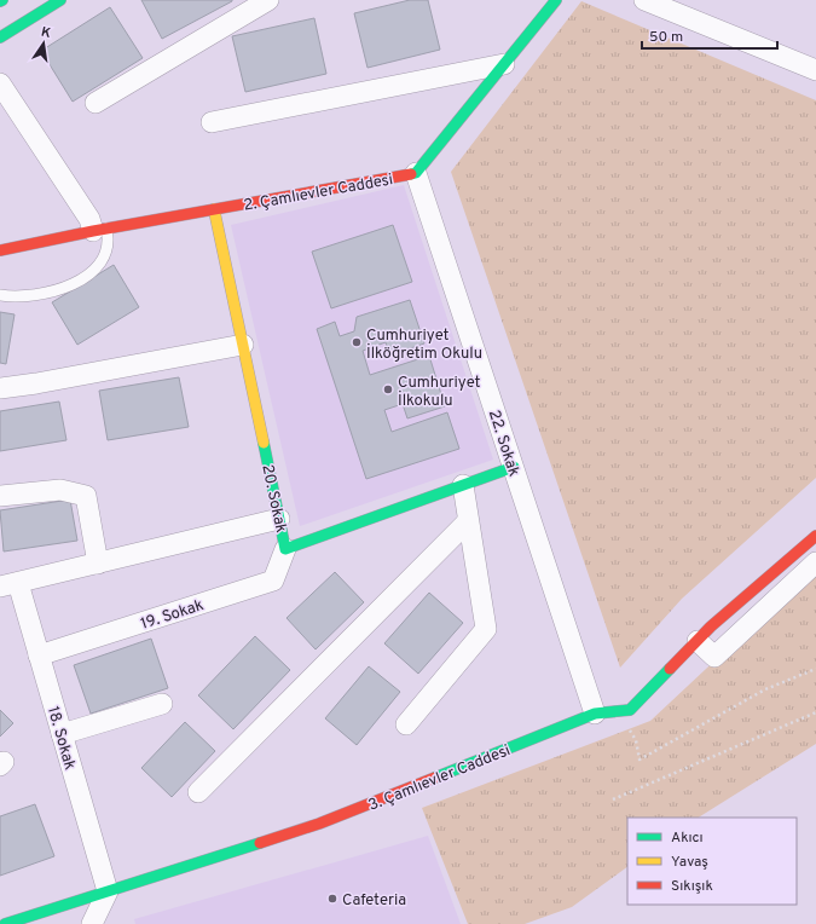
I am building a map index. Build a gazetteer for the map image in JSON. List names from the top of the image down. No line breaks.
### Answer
{"streets":{"street":["2. Çamlıevler Caddesi","22. Sokak","20. Sokak","19. Sokak","18. Sokak","3. Çamlıevler Caddesi"]},"crossings":[["2. Çamlıevler Caddesi","22. Sokak"],["2. Çamlıevler Caddesi","20. Sokak"],["22. Sokak","20. Sokak"],["22. Sokak","3. Çamlıevler Caddesi"],["20. Sokak","19. Sokak"],["19. Sokak","18. Sokak"],["18. Sokak","3. Çamlıevler Caddesi"]],"places":["Cumhuriyet İlköğretim Okulu","Cumhuriyet İlkokulu","Cafeteria"],"legend":["Akıcı","Yavaş","Sıkışık"],"scale_bar":"50 m","north":"top"}
